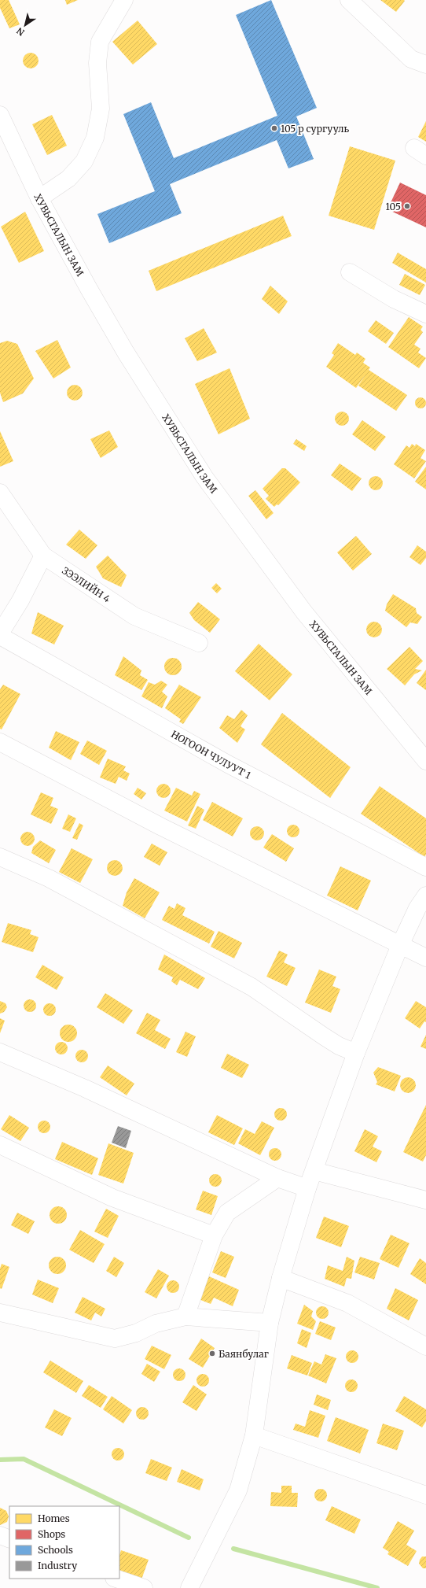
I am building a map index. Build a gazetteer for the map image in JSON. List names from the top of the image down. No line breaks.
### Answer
{"streets":{"street":["ХУВЬСГАЛЫН ЗАМ","ЗЭЭЛИЙН 4","НОГООН ЧУЛУУТ 1"]},"places":["105 р сургууль","105","Баянбулаг"],"legend":["Homes","Shops","Schools","Industry"],"north":"bottom left"}
